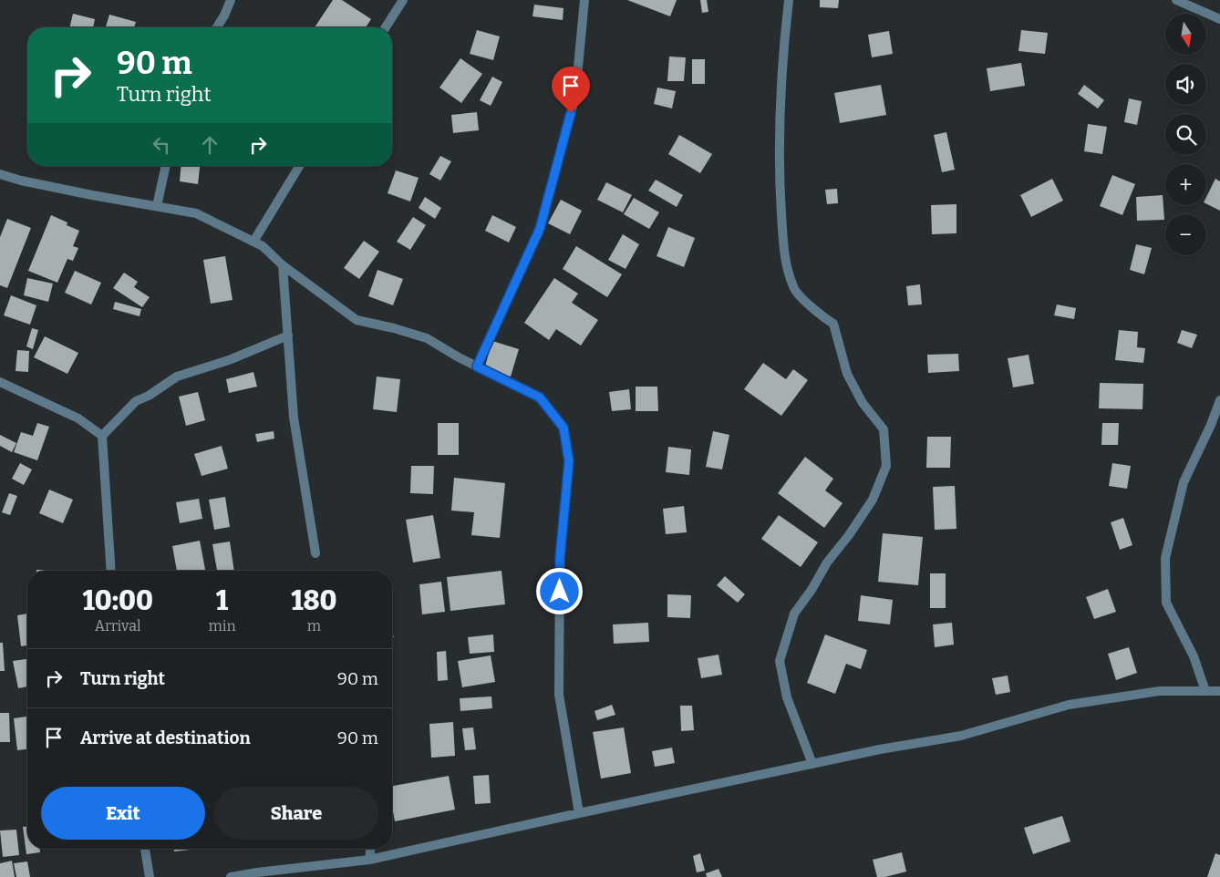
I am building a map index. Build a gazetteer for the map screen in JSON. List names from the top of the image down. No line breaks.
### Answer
{"north":"bottom","page":{"map_buttons":["+","−"],"turn":["90 m","Turn right"],"eta":["10:00","Arrival","1","min","180","m"],"list":[{"name":"Turn right","value":"90 m"},{"name":"Arrive at destination","value":"90 m"}],"buttons":["Exit","Share"]}}
